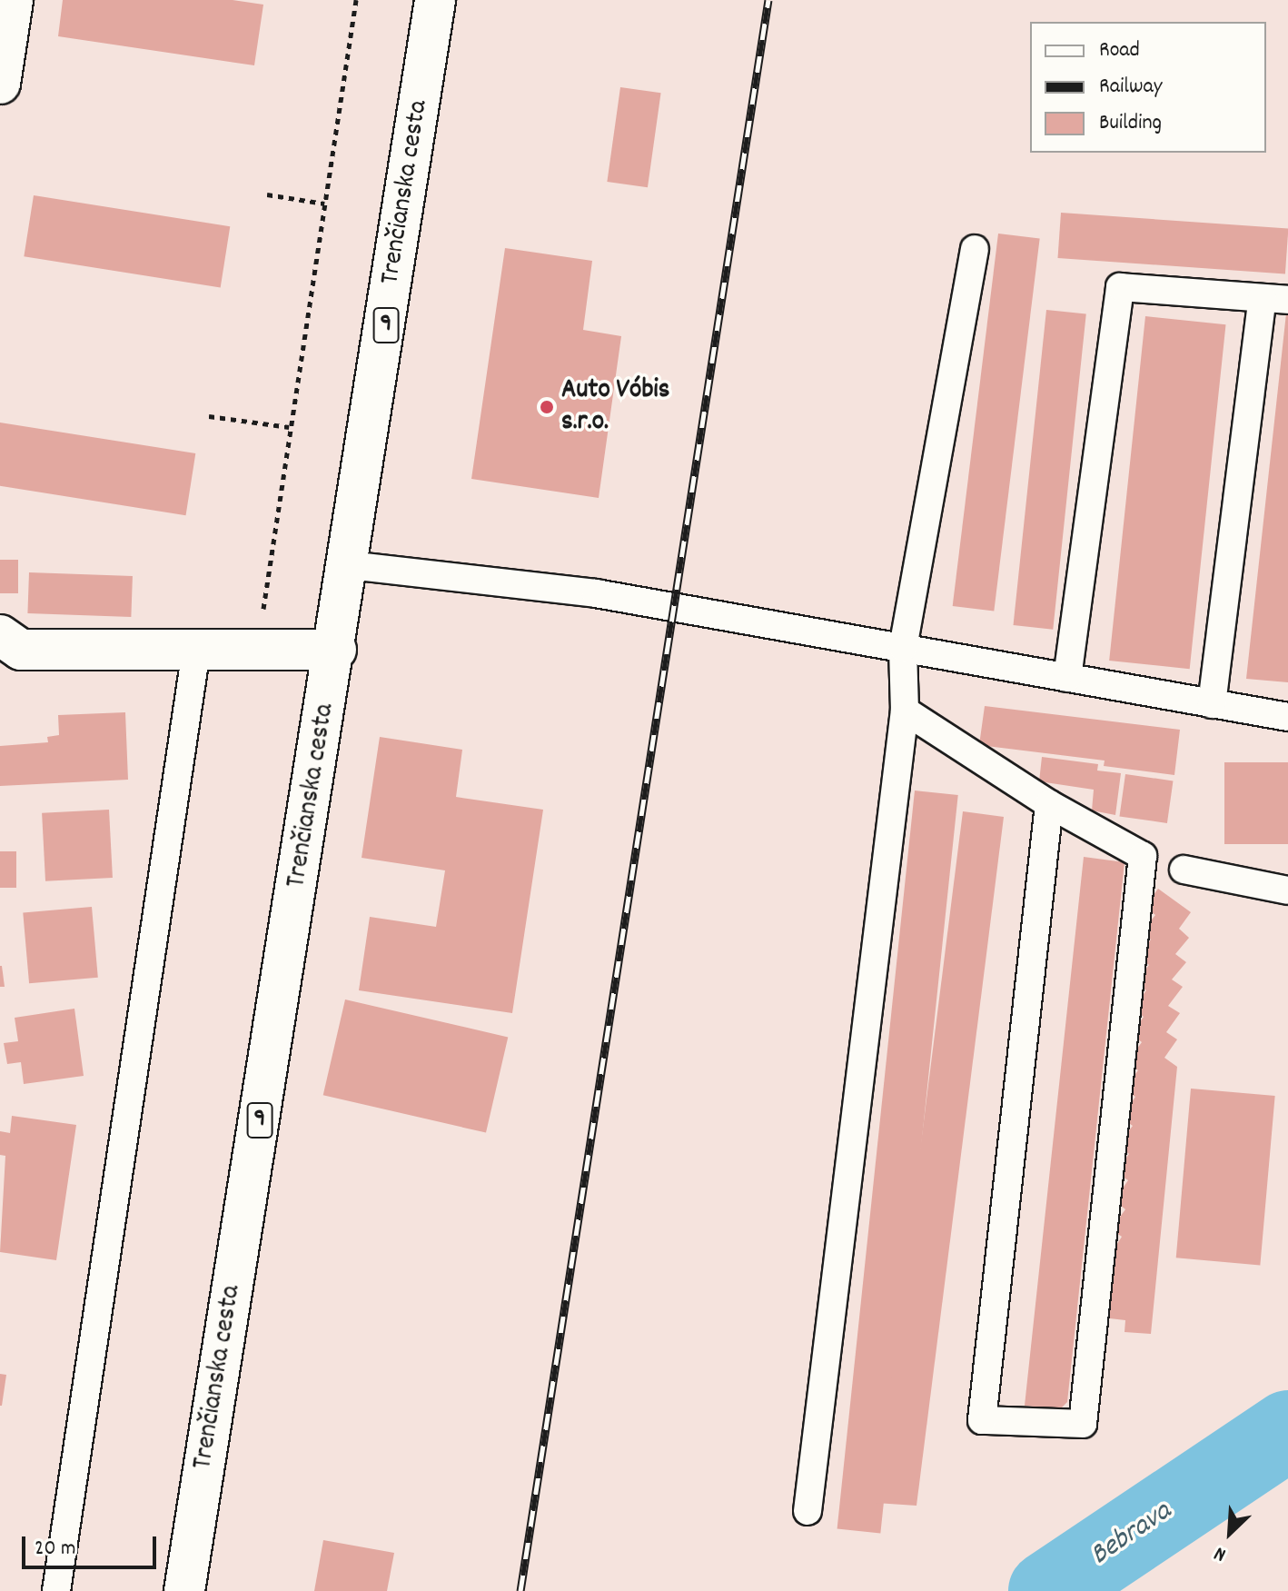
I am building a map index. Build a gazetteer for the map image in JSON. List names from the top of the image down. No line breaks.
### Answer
{"streets":{"main road":["Trenčianska cesta","9"]},"water":["Bebrava"],"places":["Auto Vóbis s.r.o."],"legend":["Road","Railway","Building"],"scale_bar":"20 m","north":"bottom left"}
